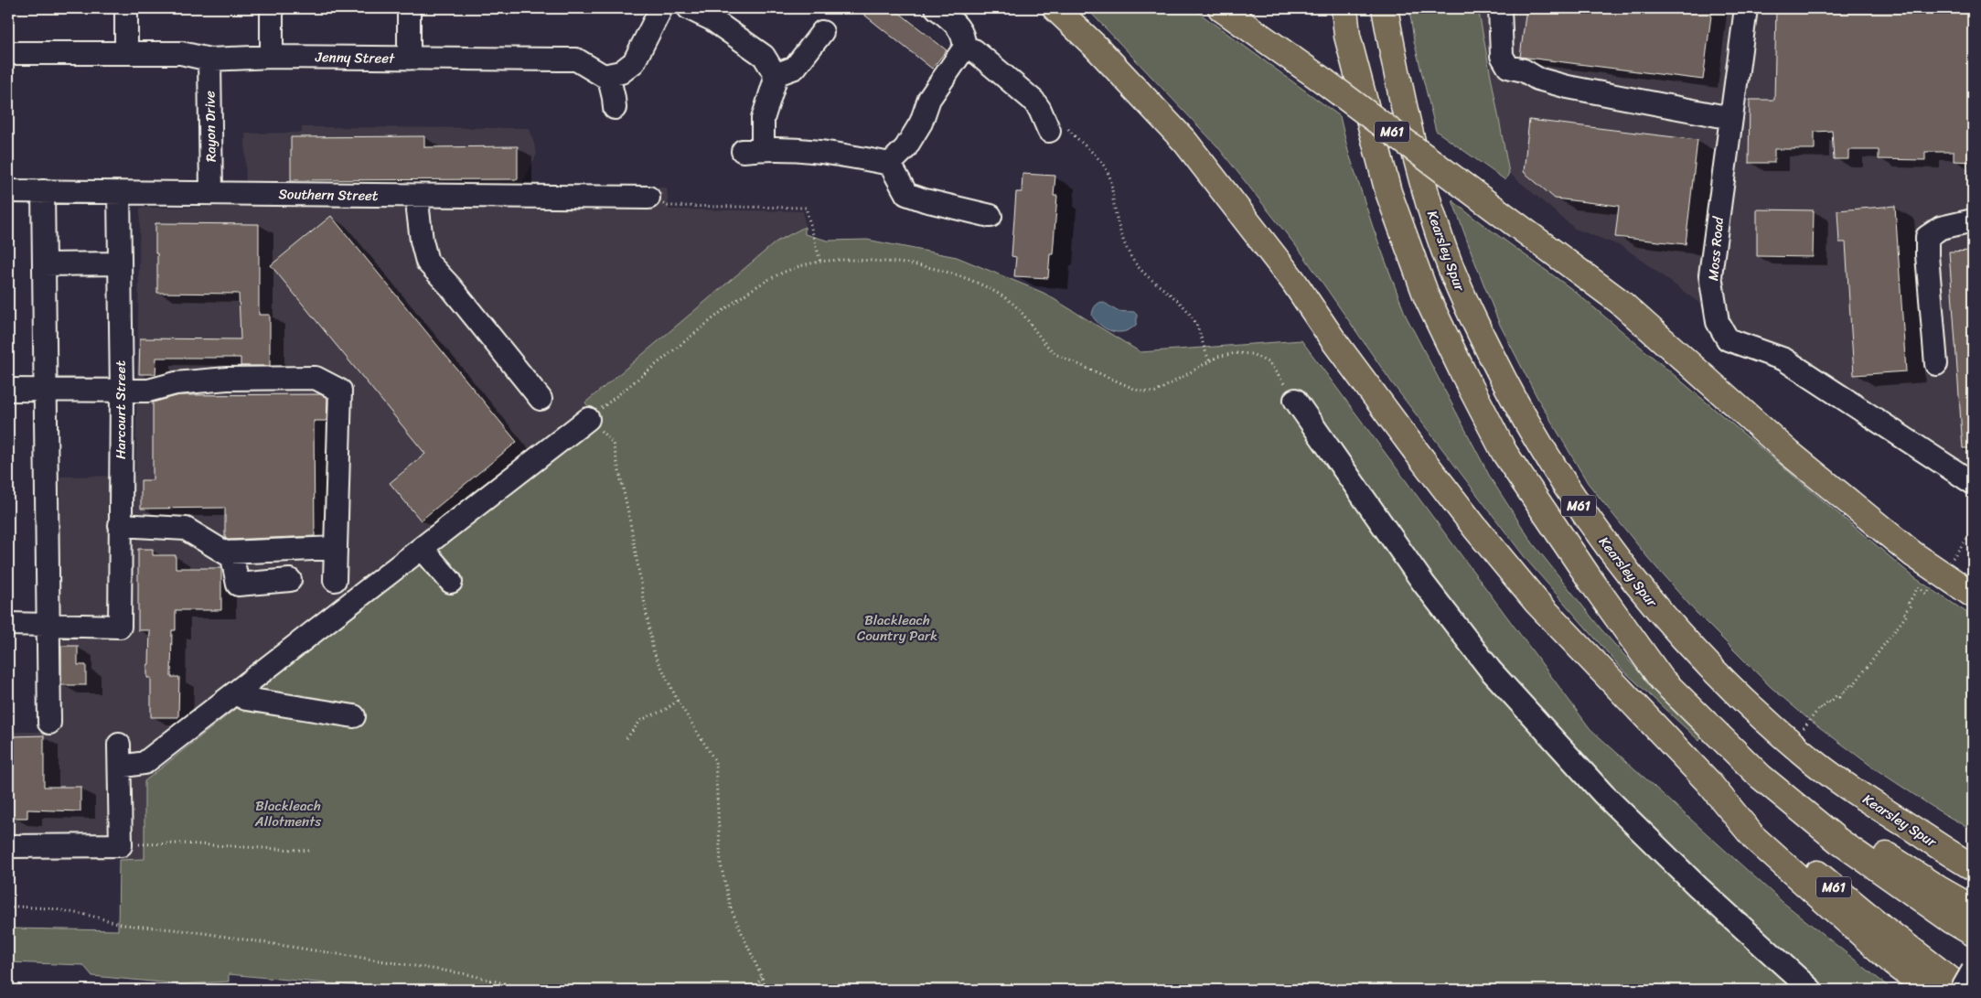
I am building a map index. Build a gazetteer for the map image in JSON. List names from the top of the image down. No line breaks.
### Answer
{"streets":{"highway":["M61","Kearsley Spur"],"street":["Jenny Street","Rayon Drive","Southern Street","Moss Road","Harcourt Street"]},"crossings":[["Jenny Street","Rayon Drive"],["Rayon Drive","Southern Street"],["Southern Street","Harcourt Street"]],"parks":["Blackleach Country Park","Blackleach Allotments"]}
